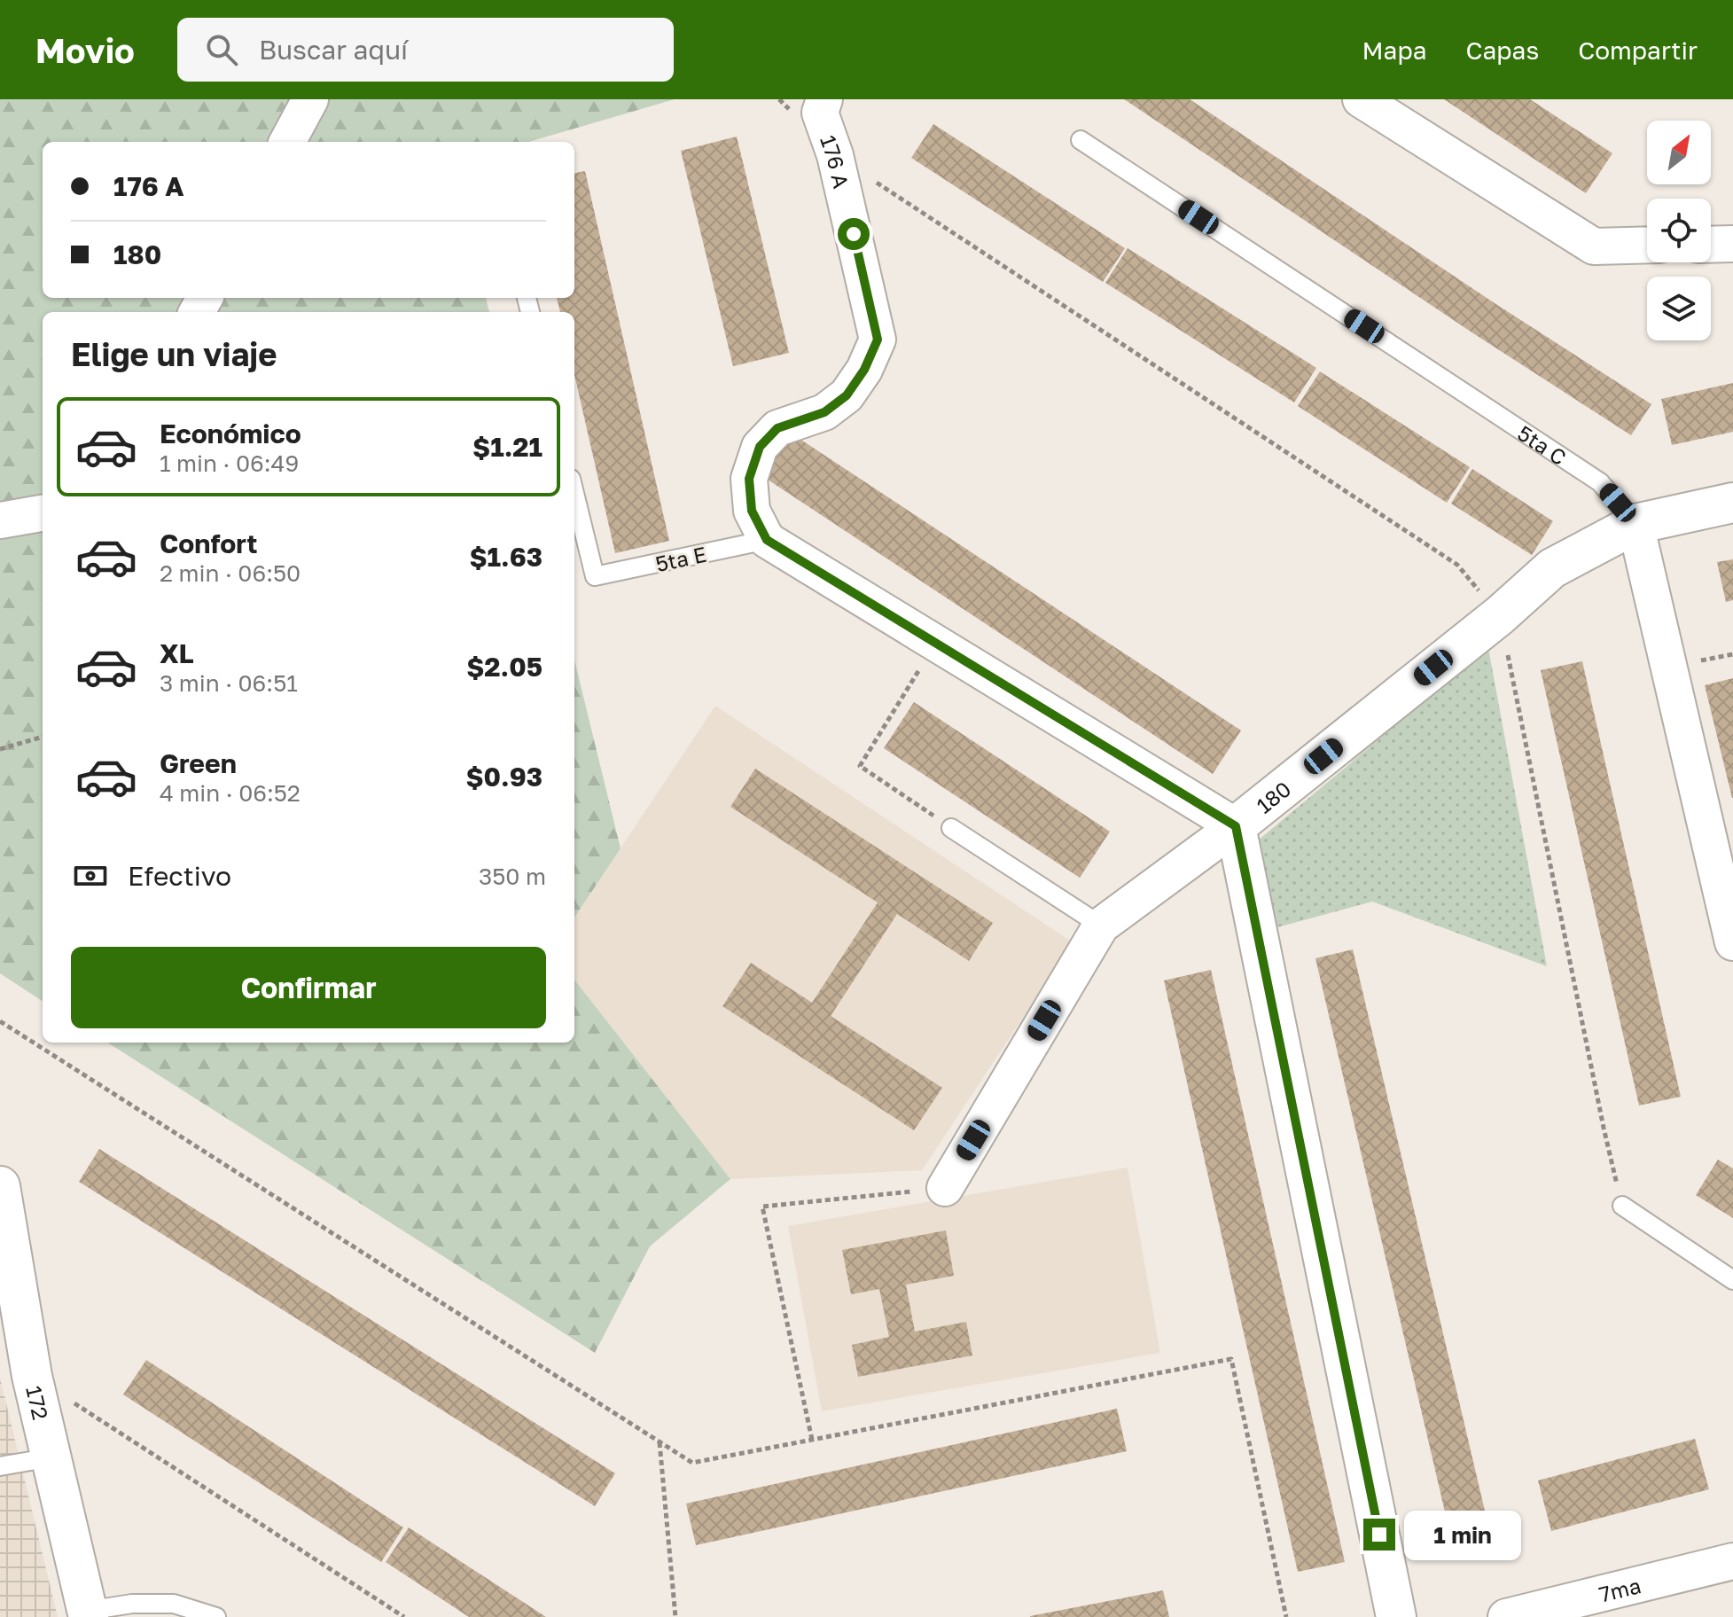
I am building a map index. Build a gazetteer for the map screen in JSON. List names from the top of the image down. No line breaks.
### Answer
{"streets":{"street":["176 A","5ta C","180","172","7ma"],"lane":["5ta E"]},"crossings":[["176 A","5ta E"],["5ta C","180"]],"north":"top right","page":{"header":"Movio","search":"Buscar aquí","nav":["Mapa","Capas","Compartir"],"banner":["176 A","180"],"heading":"Elige un viaje","list":[{"name":"Económico","note":"1 min · 06:49","value":"$1.21"},{"name":"Confort","note":"2 min · 06:50","value":"$1.63"},{"name":"XL","note":"3 min · 06:51","value":"$2.05"},{"name":"Green","note":"4 min · 06:52","value":"$0.93"}],"pay":["Efectivo","350 m"],"buttons":"Confirmar","bubble":"1 min"}}
